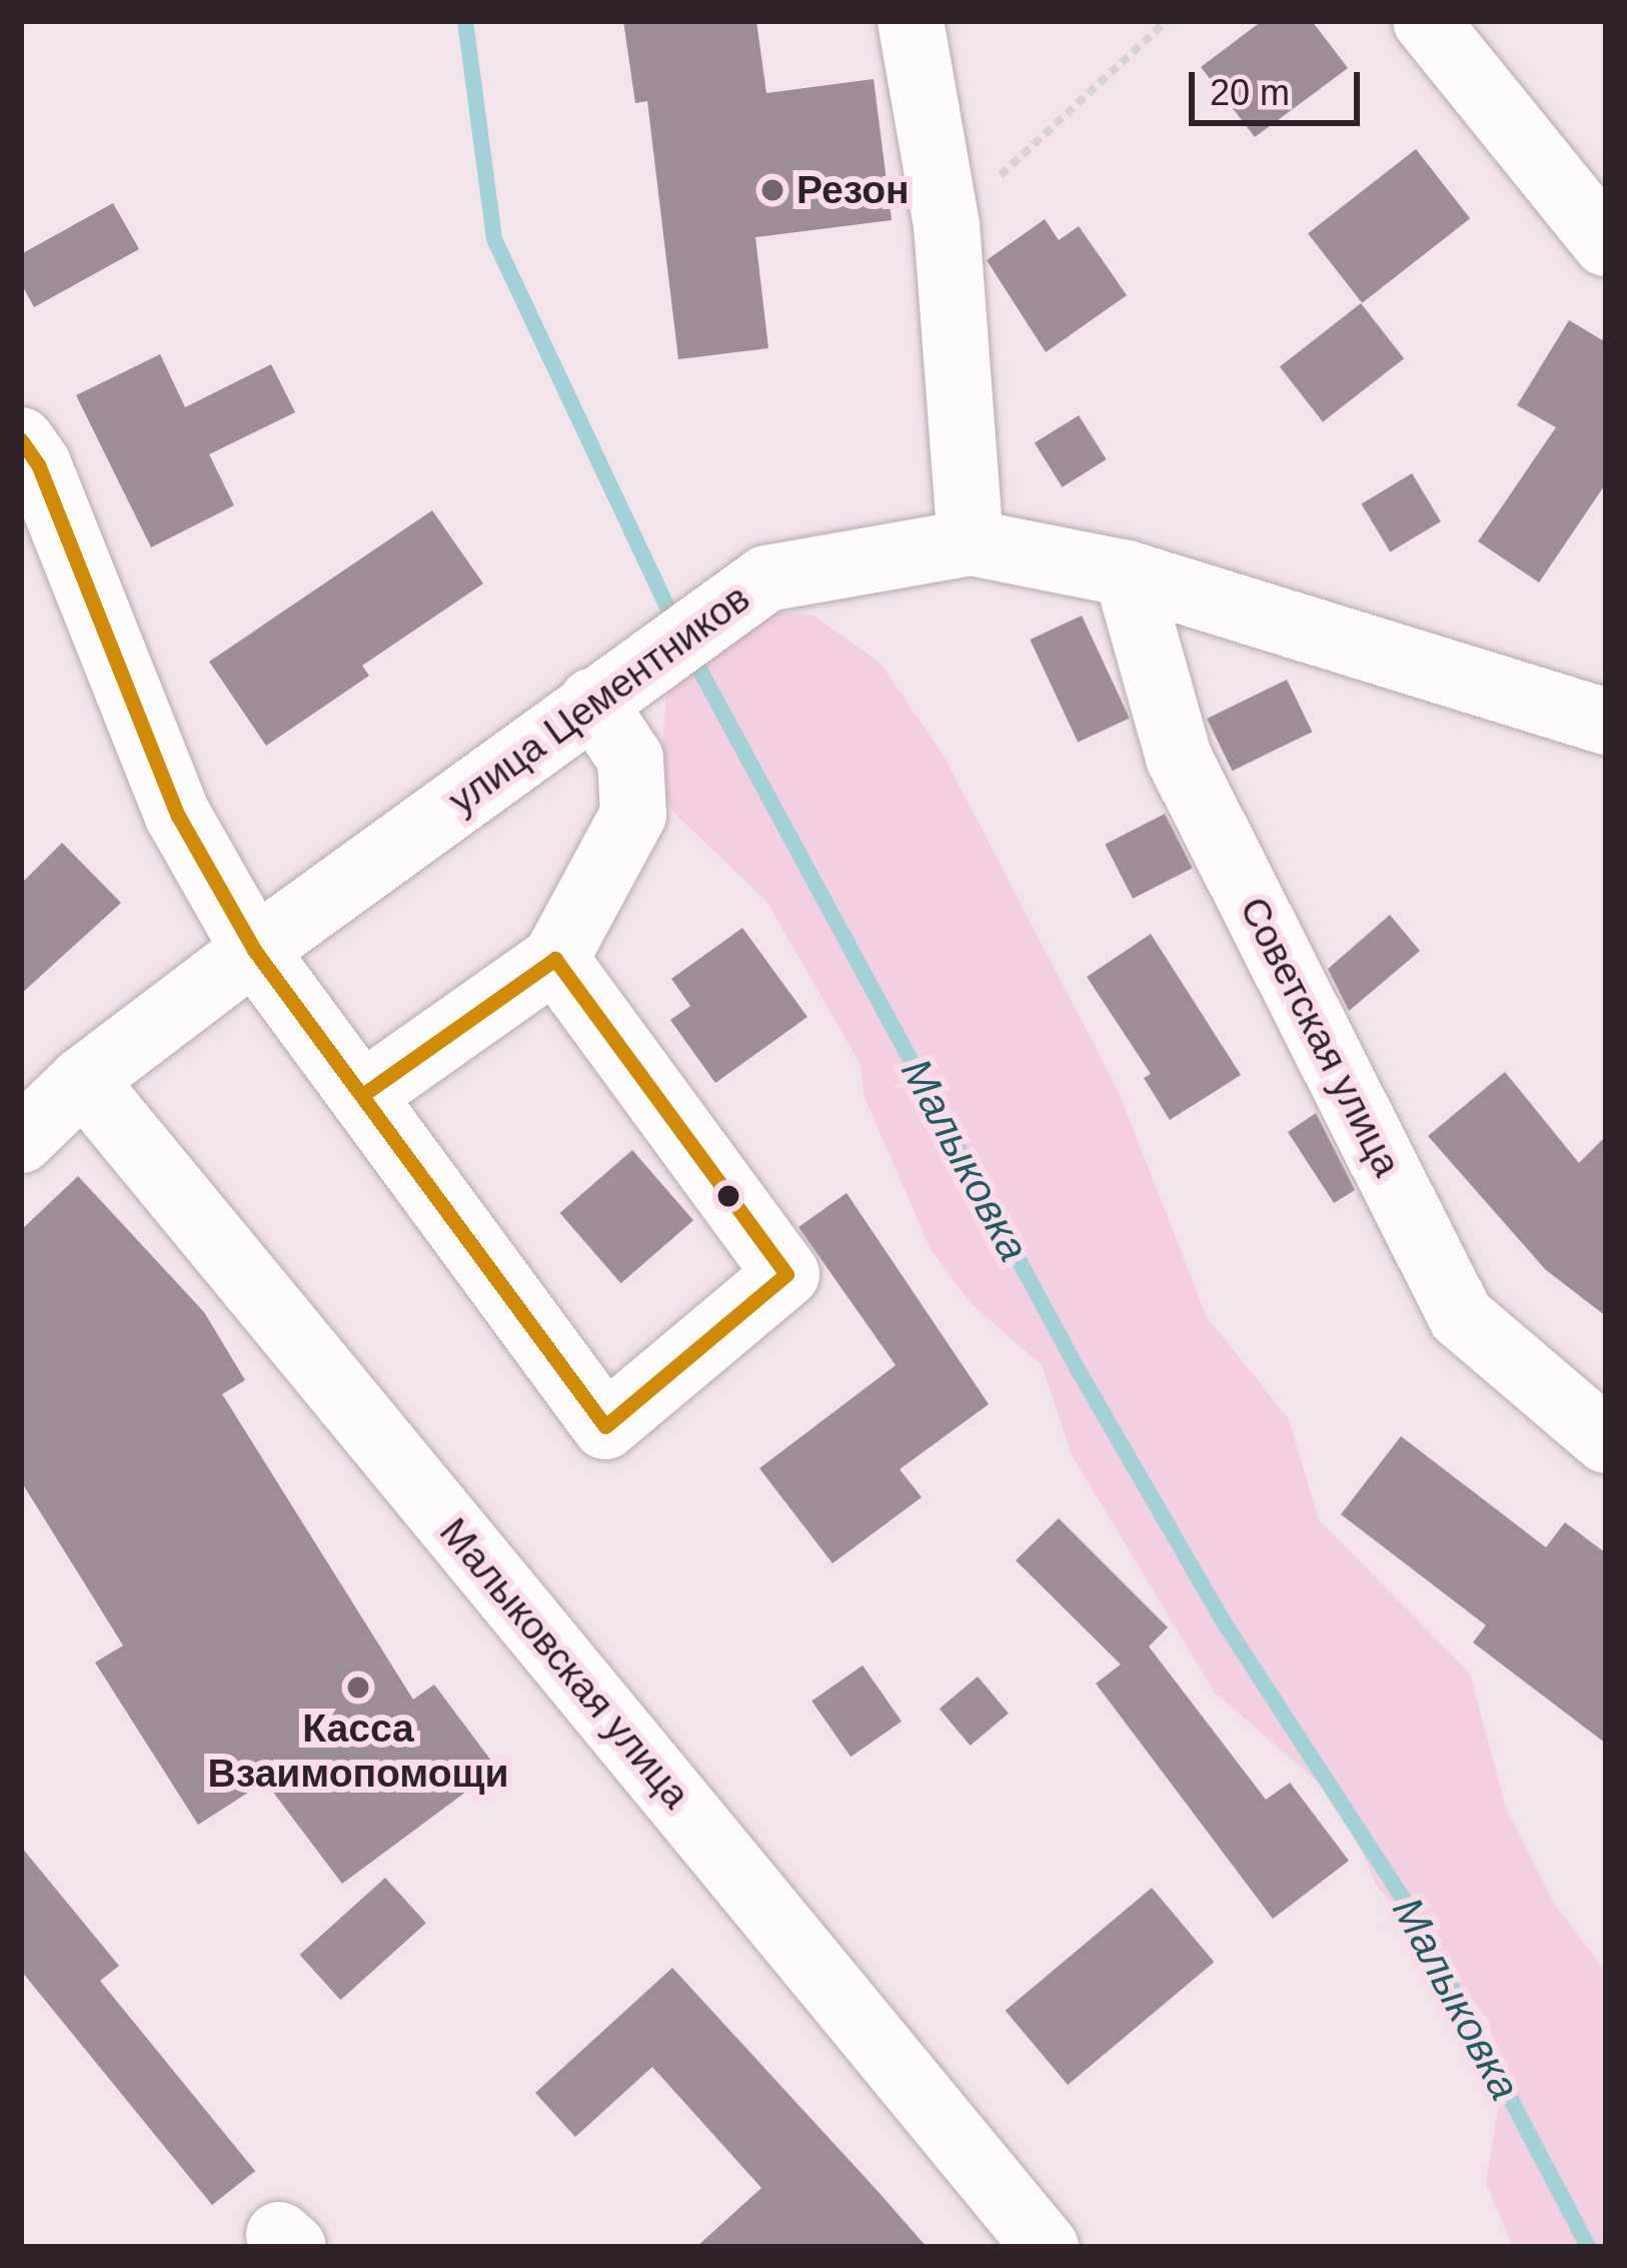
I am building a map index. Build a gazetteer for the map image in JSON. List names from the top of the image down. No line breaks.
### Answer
{"streets":{"street":["улица Цементников","Советская улица","Малыковская улица"]},"crossings":[["улица Цементников","Советская улица"],["улица Цементников","Малыковская улица"]],"water":["Малыковка"],"places":["Резон","Касса Взаимопомощи"],"scale_bar":"20 m"}
